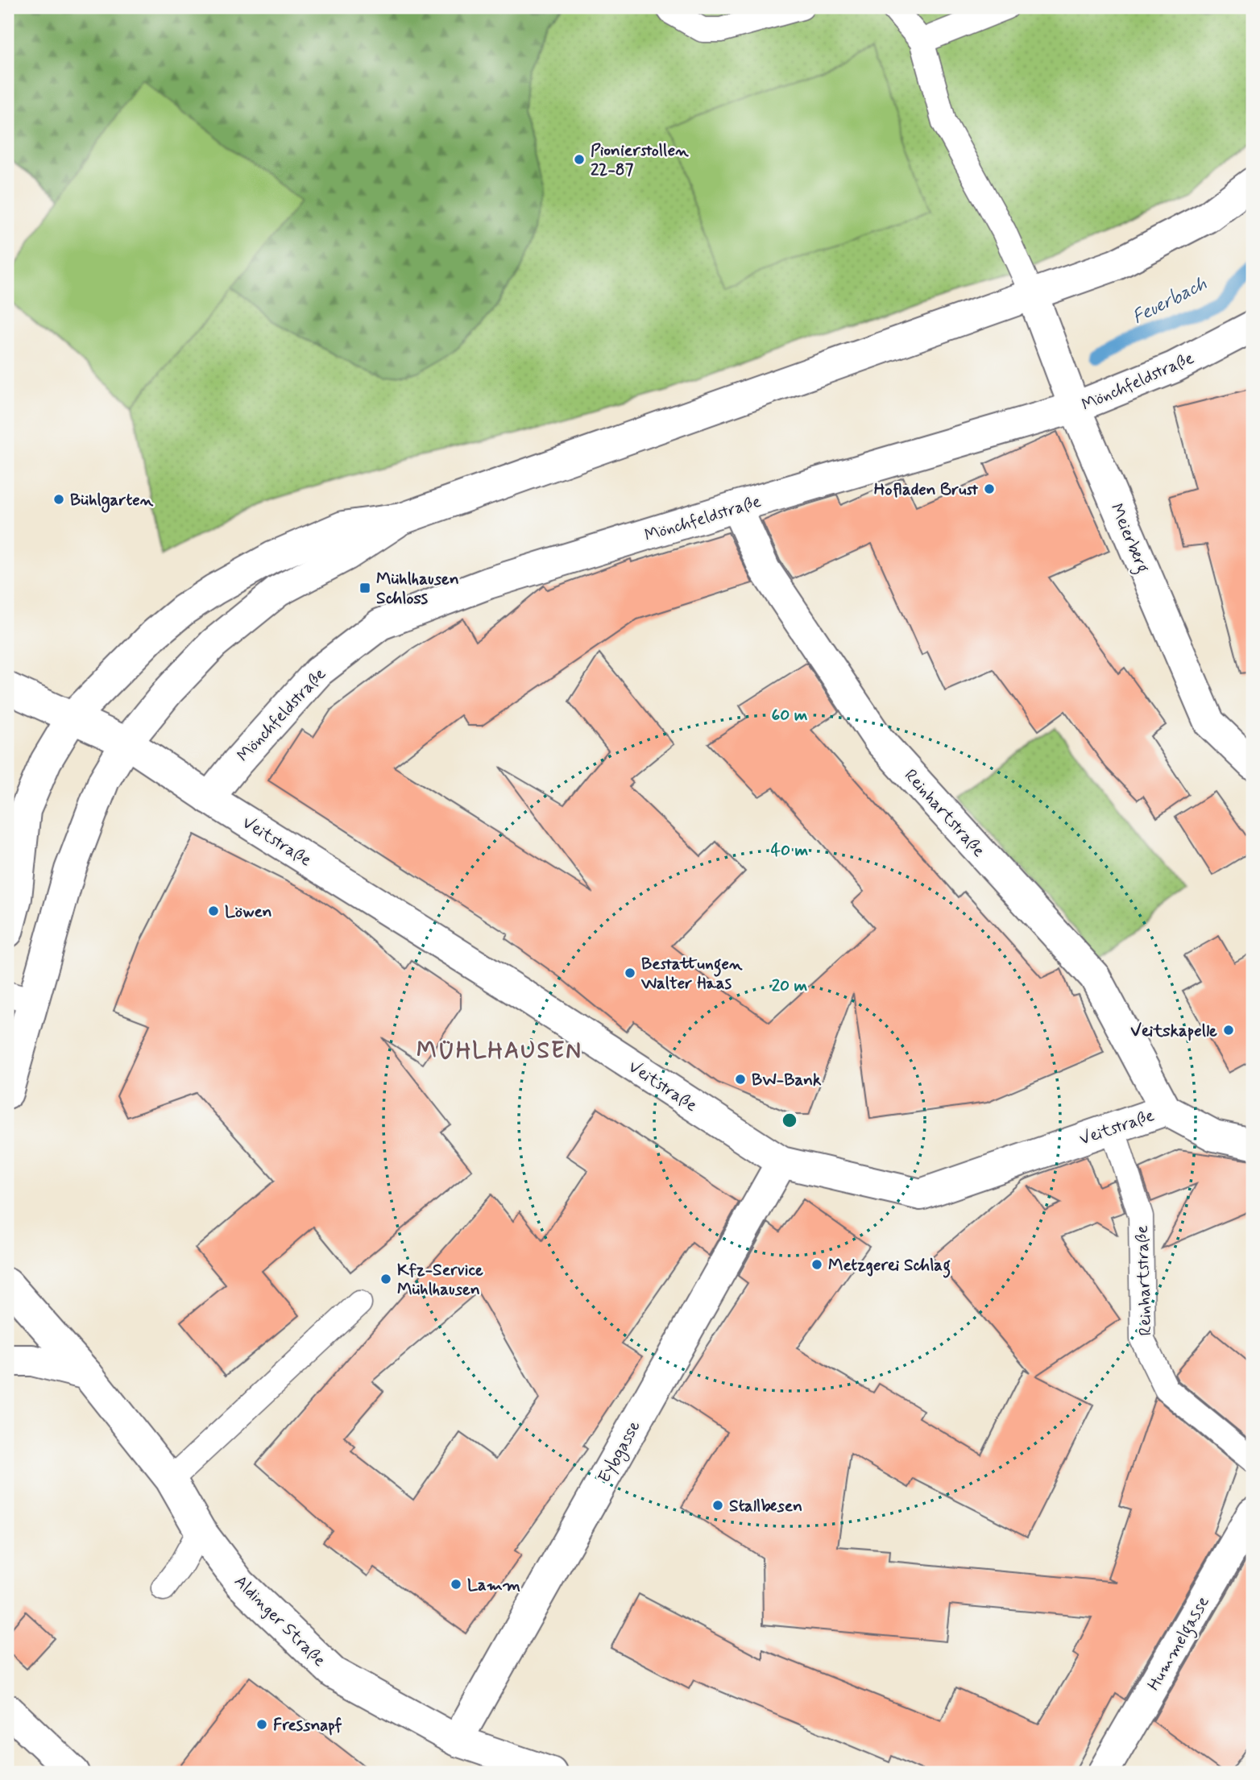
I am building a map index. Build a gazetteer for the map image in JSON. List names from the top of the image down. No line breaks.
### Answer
{"streets":{"street":["Mönchfeldstraße","Meierberg","Reinhartstraße","Veitstraße","Eybgasse","Aldinger Straße","Hummelgasse"]},"crossings":[["Mönchfeldstraße","Meierberg"],["Mönchfeldstraße","Reinhartstraße"],["Mönchfeldstraße","Veitstraße"],["Reinhartstraße","Veitstraße"],["Veitstraße","Eybgasse"],["Eybgasse","Aldinger Straße"]],"districts":["MÜHLHAUSEN"],"water":["Feuerbach"],"places":{"other":["Pionierstollen 22-87","Hofladen Brust","Bühlgarten","Löwen","Bestattungen Walter Haas","Veitskapelle","BW-Bank","Metzgerei Schlag","Kfz-Service Mühlhausen","Stallbesen","Lamm","Fressnapf"],"transit":["Mühlhausen Schloss"]},"rings":["60 m","40 m","20 m"]}
